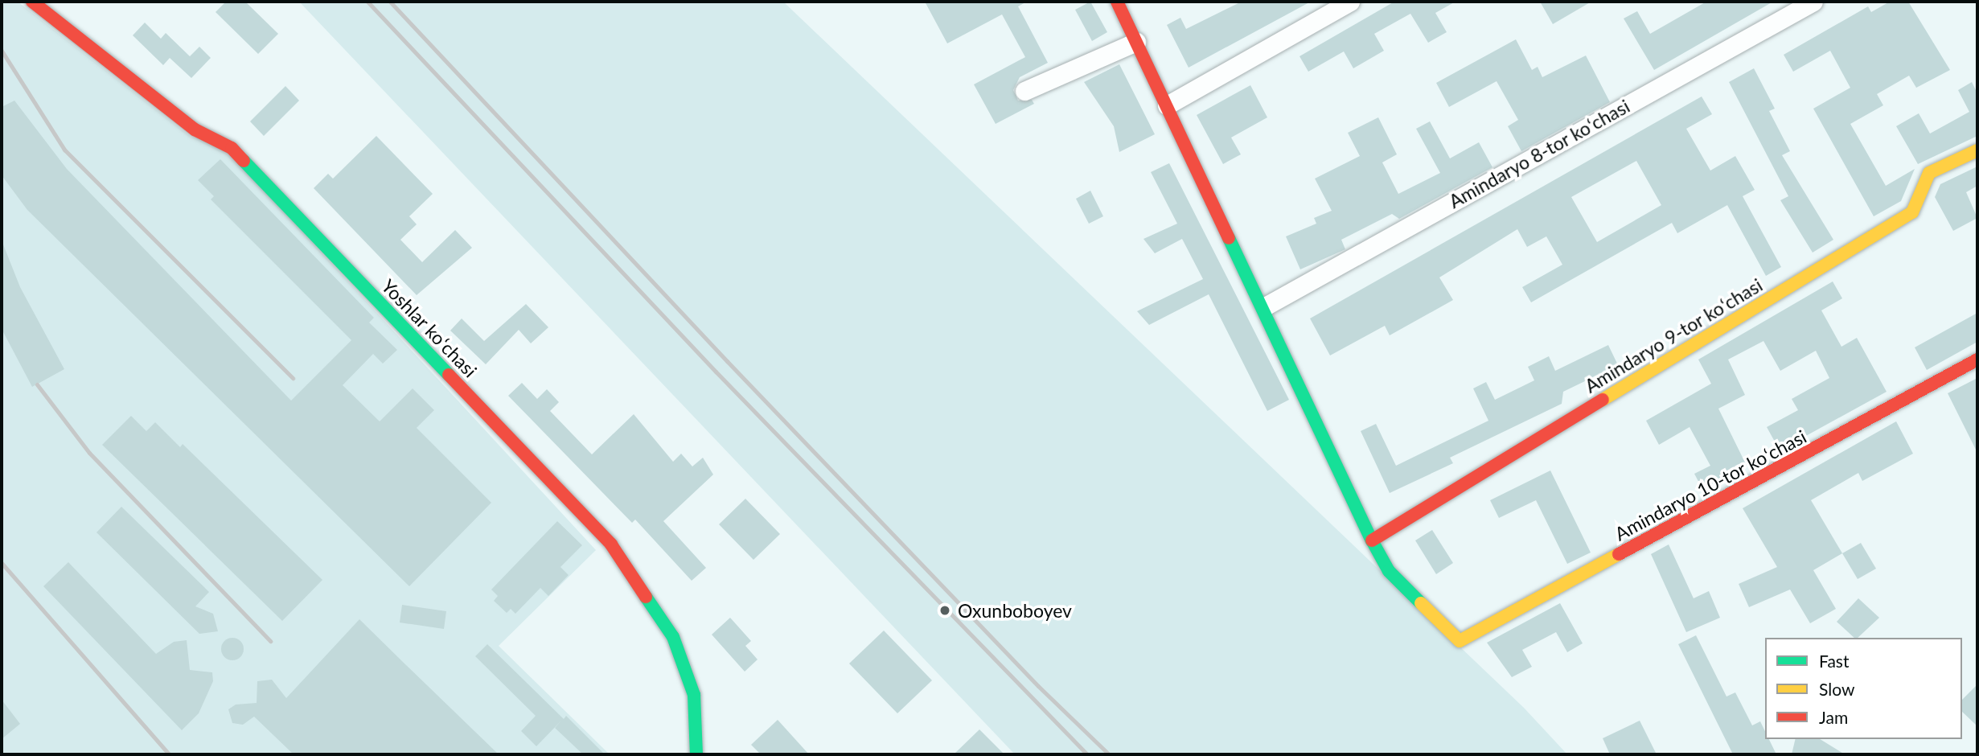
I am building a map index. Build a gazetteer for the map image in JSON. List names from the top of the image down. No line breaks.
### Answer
{"streets":{"street":["Amindaryo 8-tor koʻchasi","Yoshlar koʻchasi","Amindaryo 9-tor koʻchasi","Amindaryo 10-tor koʻchasi"]},"crossings":[["Amindaryo 9-tor koʻchasi","Amindaryo 10-tor koʻchasi"]],"places":["Oxunboboyev"],"legend":["Fast","Slow","Jam"]}
